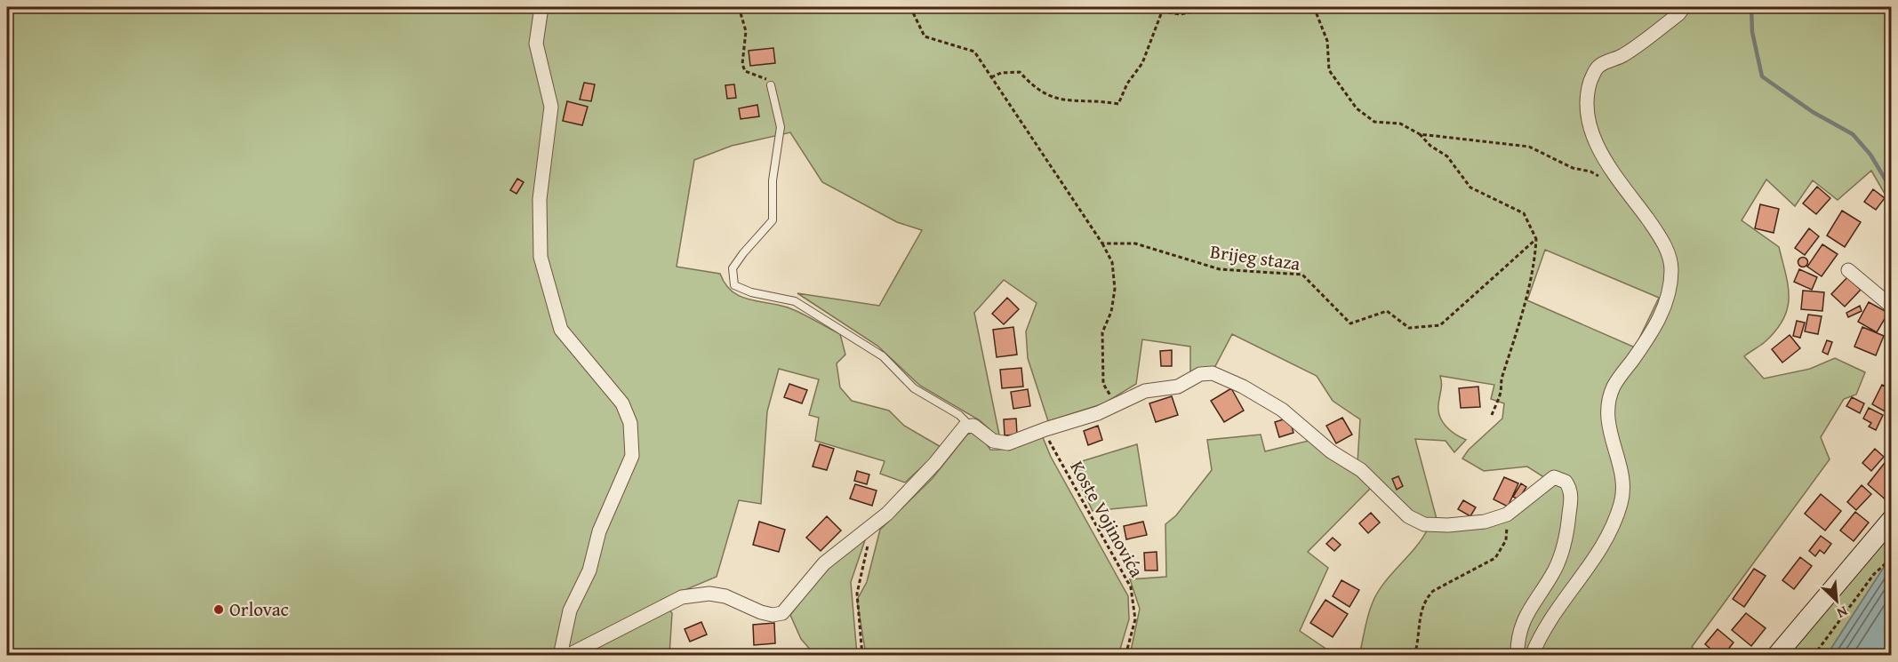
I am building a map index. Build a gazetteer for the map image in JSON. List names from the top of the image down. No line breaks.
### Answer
{"streets":{"path":["Brijeg staza","Koste Vojinovića"]},"places":["Orlovac"],"north":"bottom right"}
